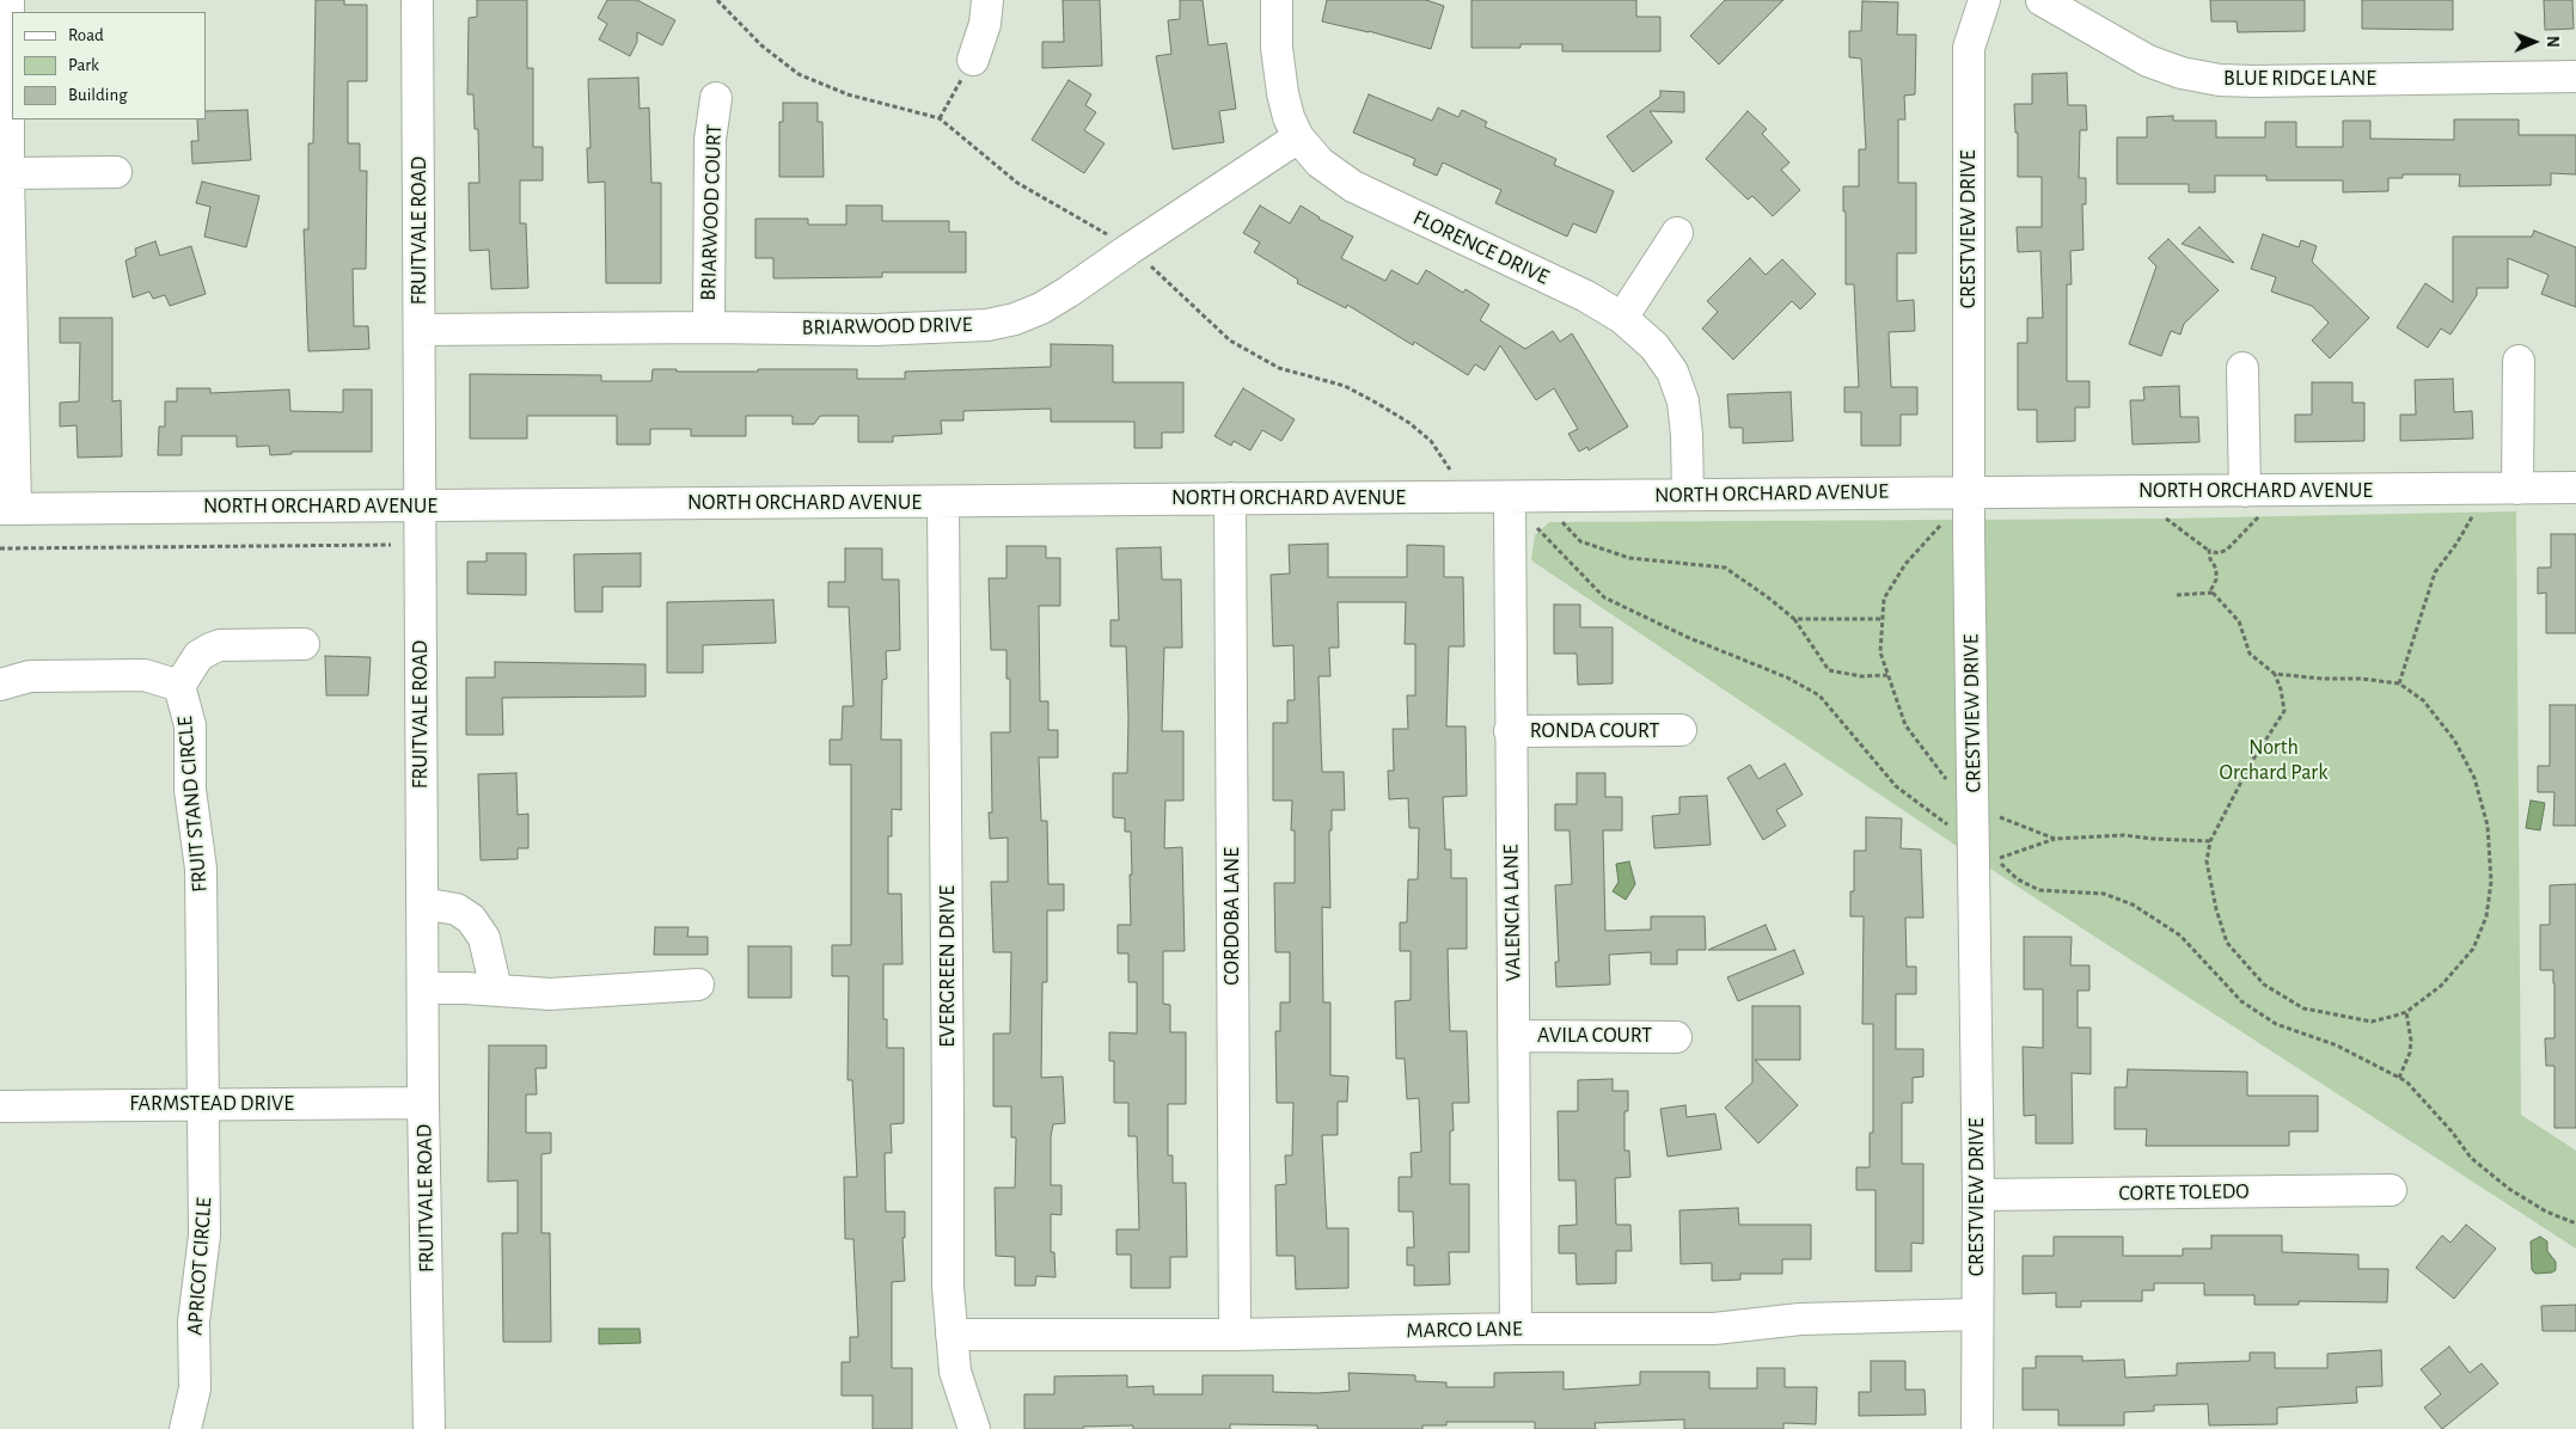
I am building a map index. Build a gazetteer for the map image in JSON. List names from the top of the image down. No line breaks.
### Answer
{"streets":{"street":["BLUE RIDGE LANE","BRIARWOOD COURT","CRESTVIEW DRIVE","FRUITVALE ROAD","FLORENCE DRIVE","BRIARWOOD DRIVE","NORTH ORCHARD AVENUE","RONDA COURT","FRUIT STAND CIRCLE","VALENCIA LANE","CORDOBA LANE","EVERGREEN DRIVE","AVILA COURT","FARMSTEAD DRIVE","CORTE TOLEDO","APRICOT CIRCLE","MARCO LANE"]},"crossings":[["BRIARWOOD COURT","BRIARWOOD DRIVE"],["CRESTVIEW DRIVE","NORTH ORCHARD AVENUE"],["CRESTVIEW DRIVE","CORTE TOLEDO"],["CRESTVIEW DRIVE","MARCO LANE"],["FRUITVALE ROAD","BRIARWOOD DRIVE"],["FRUITVALE ROAD","NORTH ORCHARD AVENUE"],["FRUITVALE ROAD","FARMSTEAD DRIVE"],["FLORENCE DRIVE","BRIARWOOD DRIVE"],["FLORENCE DRIVE","NORTH ORCHARD AVENUE"],["NORTH ORCHARD AVENUE","VALENCIA LANE"],["NORTH ORCHARD AVENUE","CORDOBA LANE"],["NORTH ORCHARD AVENUE","EVERGREEN DRIVE"],["RONDA COURT","VALENCIA LANE"],["FRUIT STAND CIRCLE","FARMSTEAD DRIVE"],["FRUIT STAND CIRCLE","APRICOT CIRCLE"],["VALENCIA LANE","AVILA COURT"],["VALENCIA LANE","MARCO LANE"],["CORDOBA LANE","MARCO LANE"],["EVERGREEN DRIVE","MARCO LANE"],["FARMSTEAD DRIVE","APRICOT CIRCLE"]],"parks":["North Orchard Park"],"legend":["Road","Park","Building"],"north":"right"}
